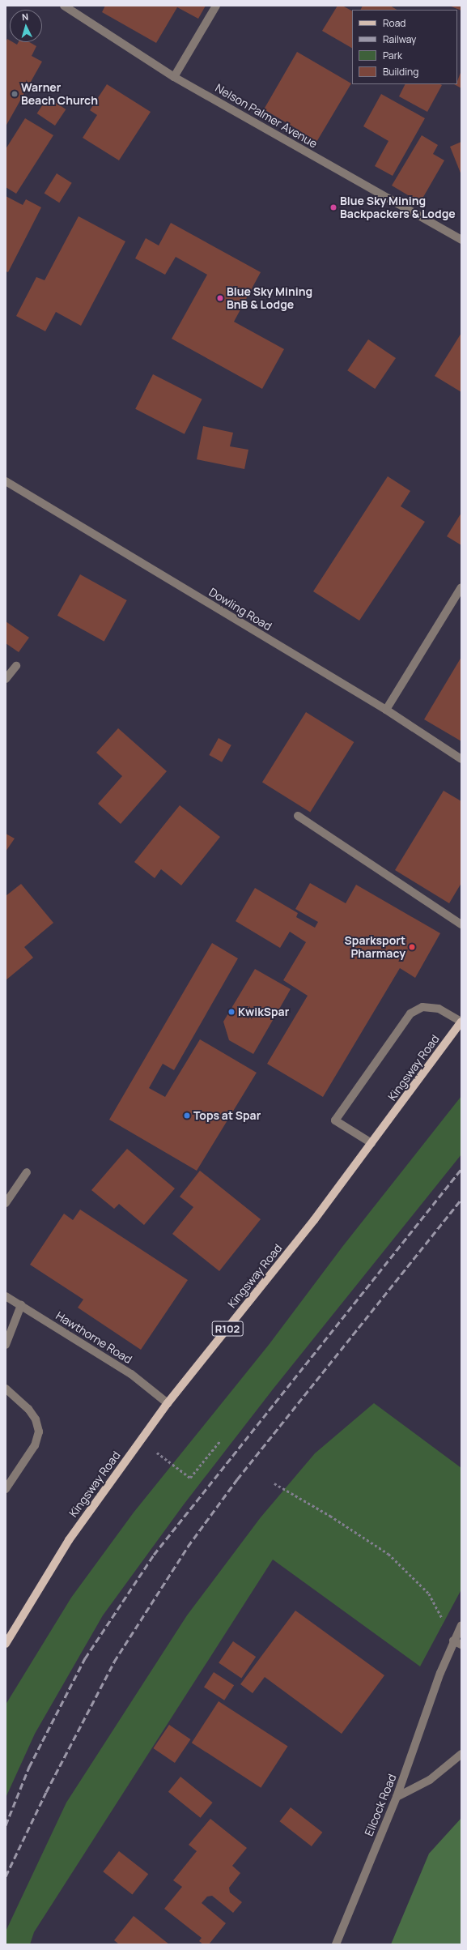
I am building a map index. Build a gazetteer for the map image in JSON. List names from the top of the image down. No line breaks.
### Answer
{"streets":{"main road":["Kingsway Road","R102"],"street":["Nelson Palmer Avenue","Dowling Road","Hawthorne Road","Ellcock Road"]},"crossings":[["Kingsway Road","Hawthorne Road"]],"places":["Warner Beach Church","Blue Sky Mining Backpackers & Lodge","Blue Sky Mining BnB & Lodge","Sparksport Pharmacy","KwikSpar","Tops at Spar"],"legend":["Road","Railway","Park","Building"],"north":"top"}
